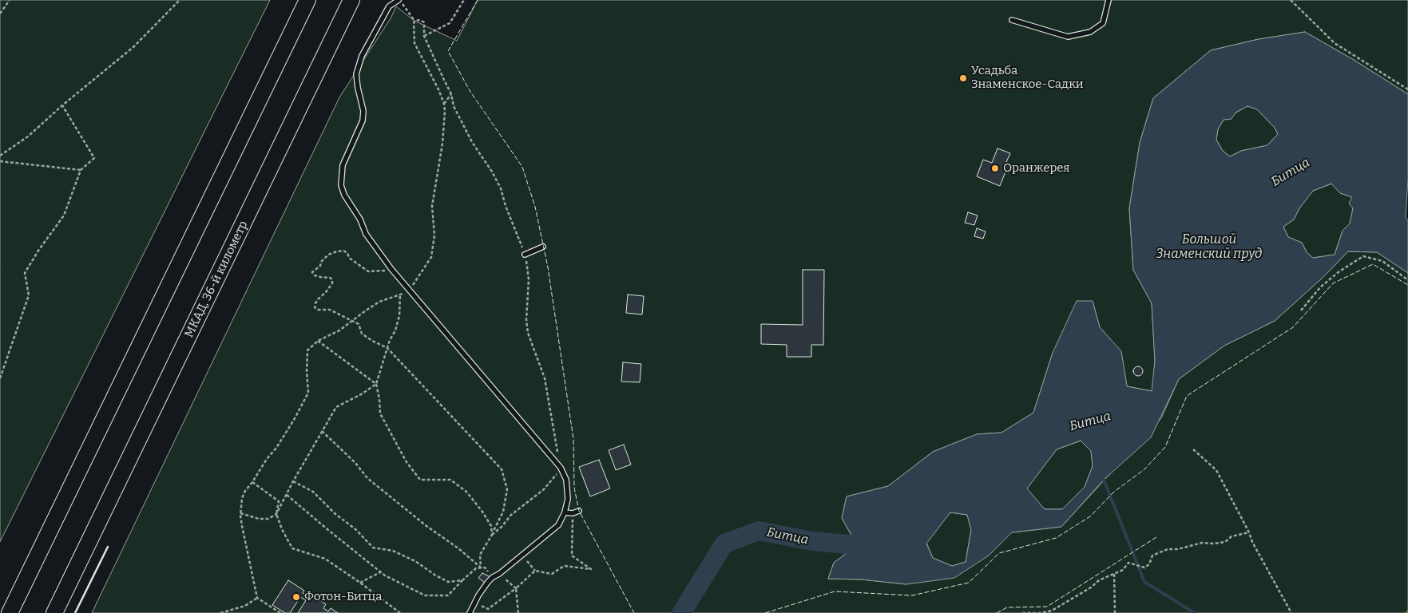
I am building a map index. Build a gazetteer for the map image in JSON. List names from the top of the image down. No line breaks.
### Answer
{"streets":{"highway":["МКАД, 36-й километр"]},"water":["Битца","Большой Знаменский пруд"],"places":["Усадьба Знаменское-Садки","Оранжерея","Фотон-Битца"]}
